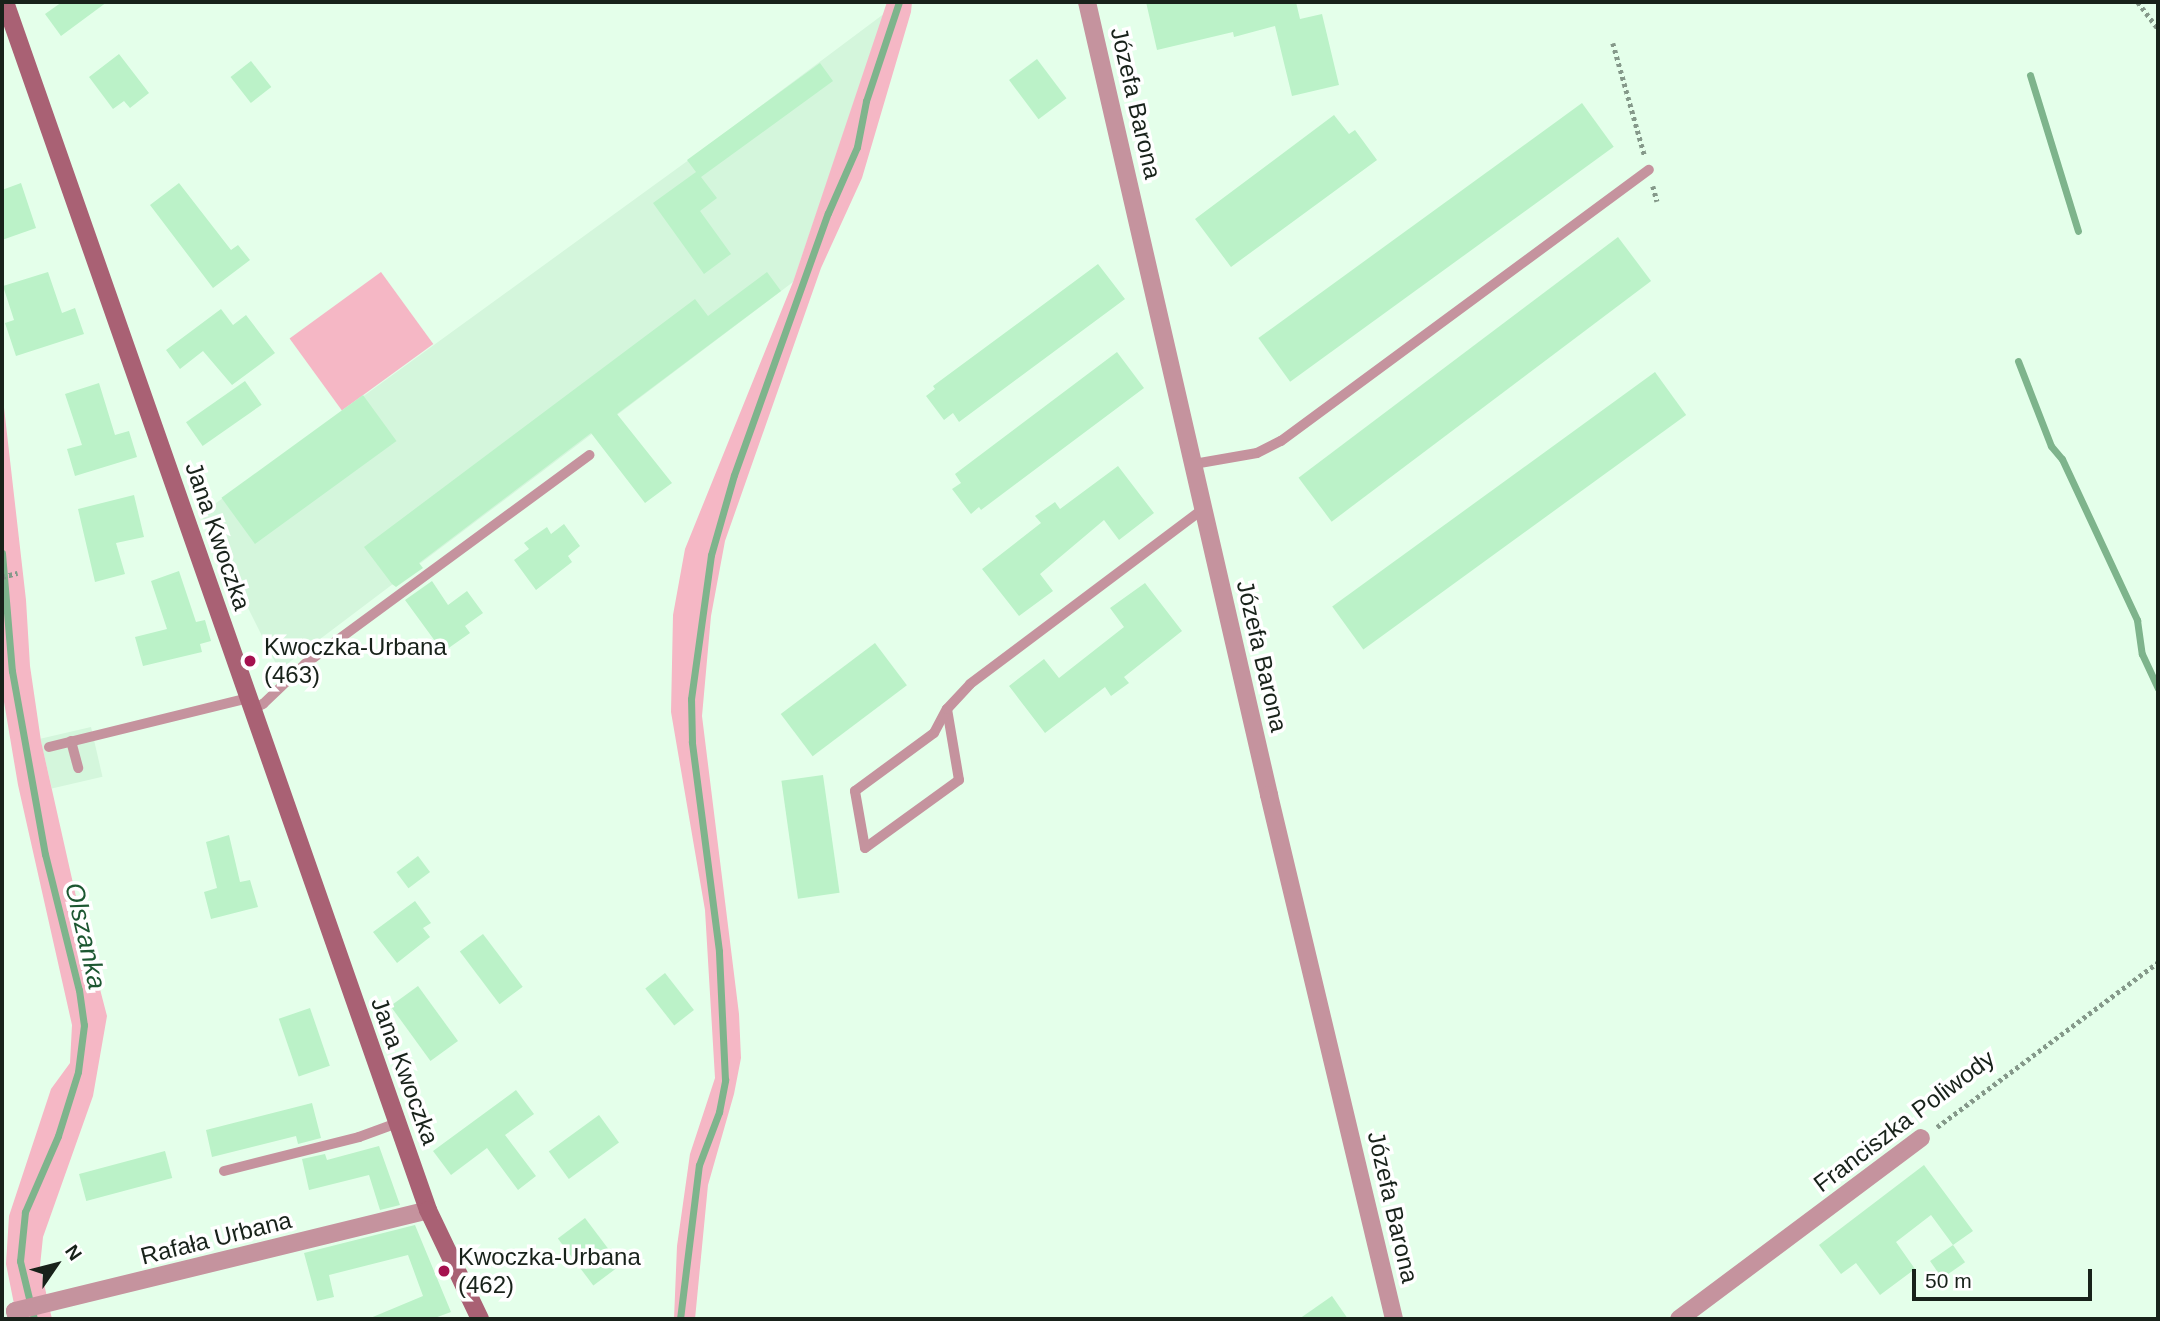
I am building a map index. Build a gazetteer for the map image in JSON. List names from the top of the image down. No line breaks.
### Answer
{"streets":{"street":["Józefa Barona","Jana Kwoczka","Franciszka Poliwody","Rafała Urbana"]},"crossings":[["Jana Kwoczka","Rafała Urbana"]],"water":["Olszanka"],"places":["Kwoczka-Urbana (463)","Kwoczka-Urbana (462)"],"scale_bar":"50 m","north":"top right"}
